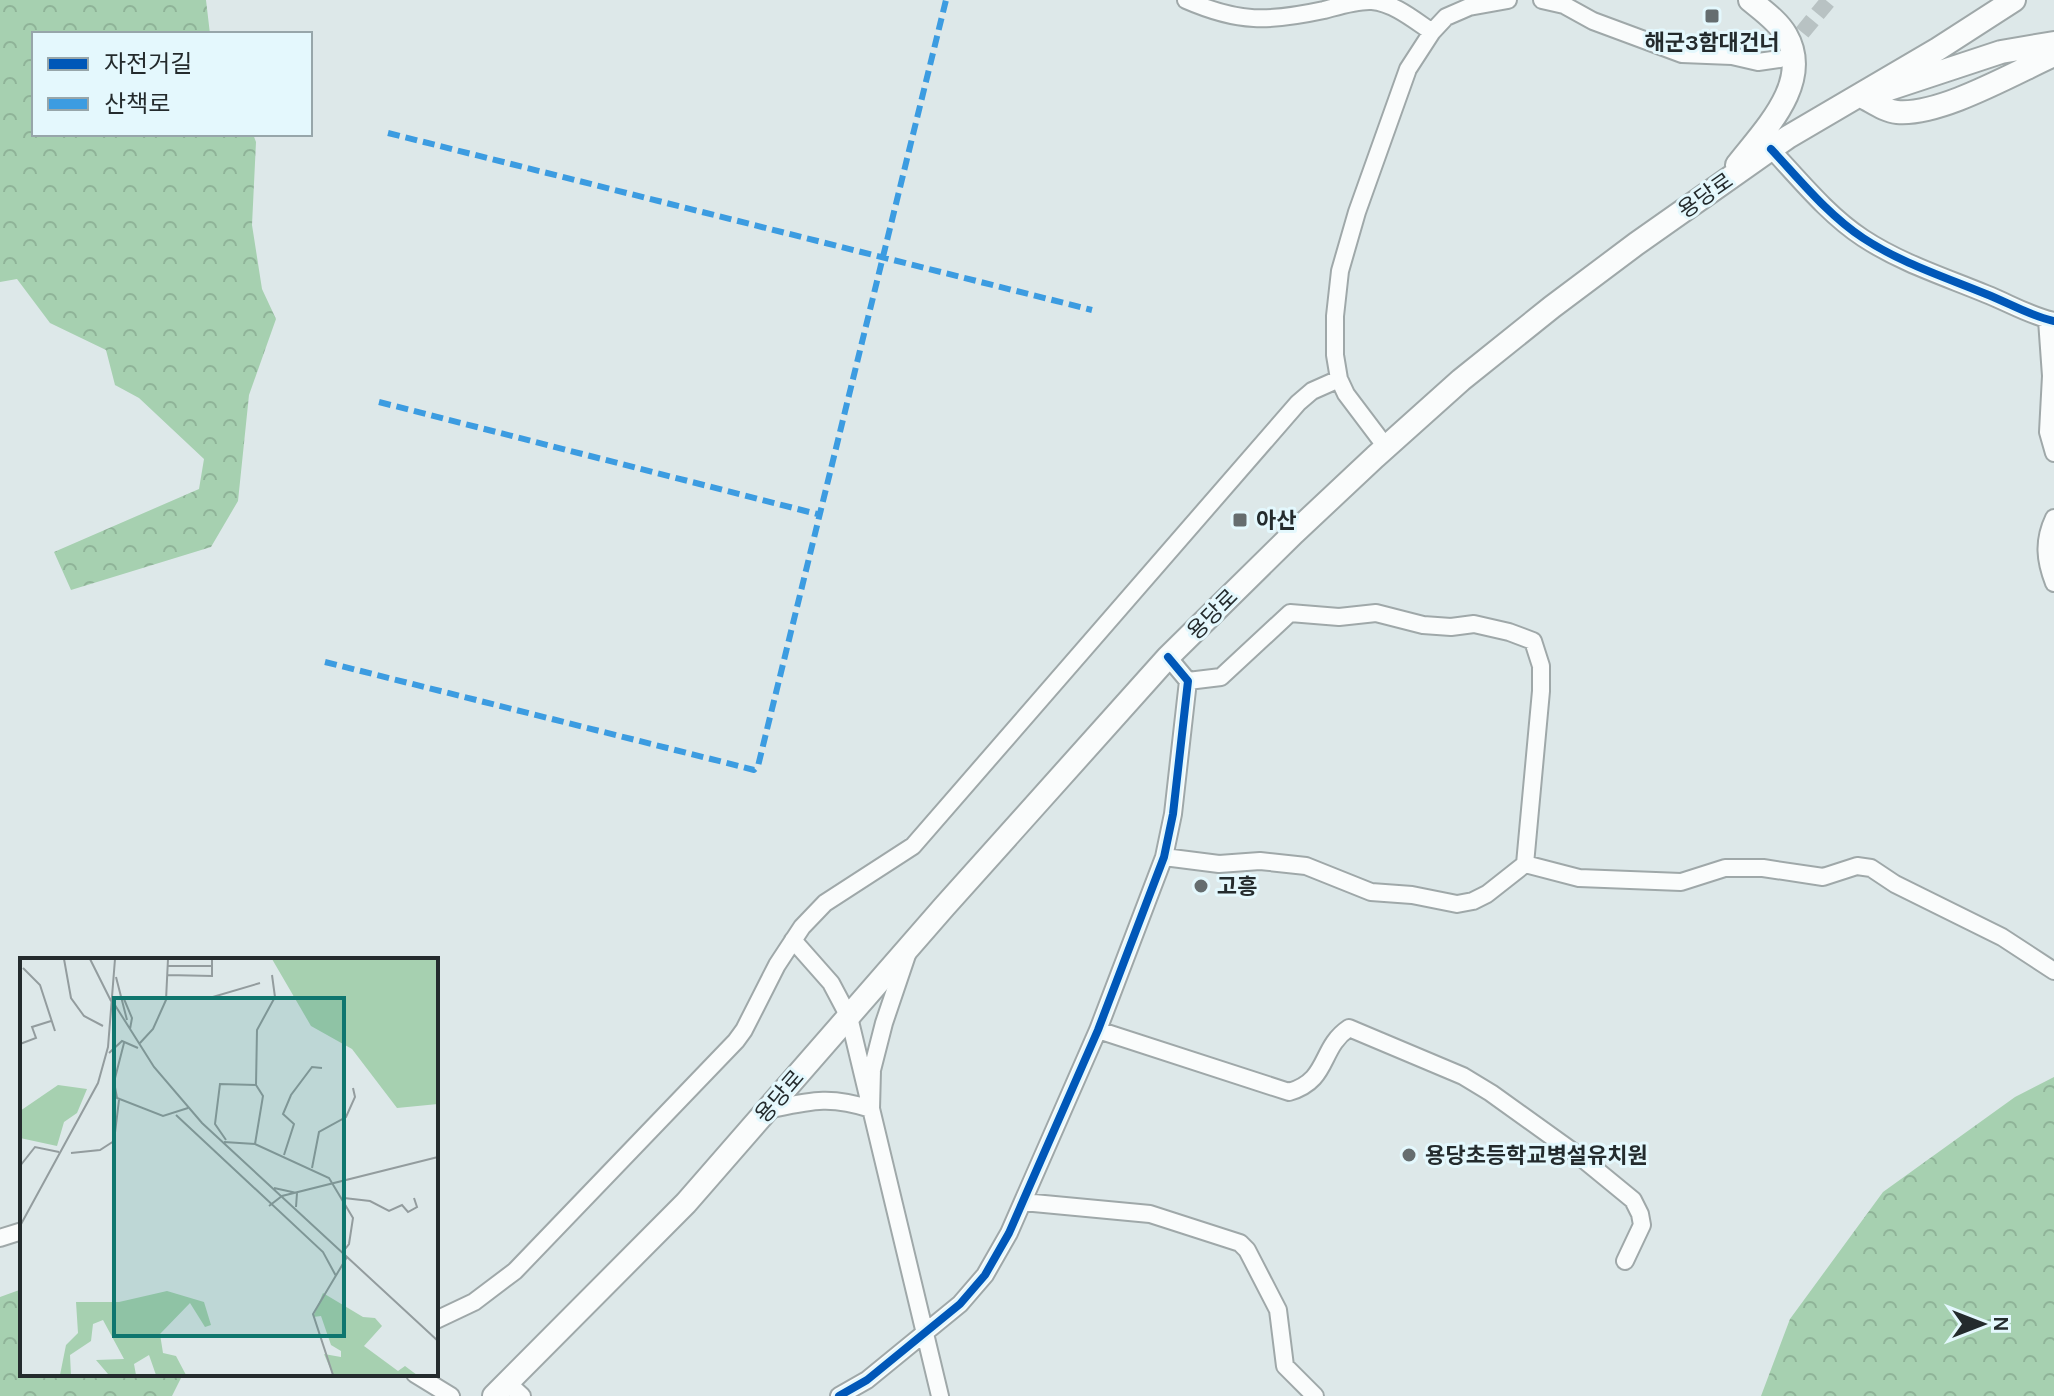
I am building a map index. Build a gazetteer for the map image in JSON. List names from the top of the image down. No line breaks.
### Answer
{"streets":{"main road":["용당로"]},"places":{"transit":["해군3함대건너","아산"],"other":["고흥","용당초등학교병설유치원"]},"legend":["자전거길","산책로"],"north":"right"}
